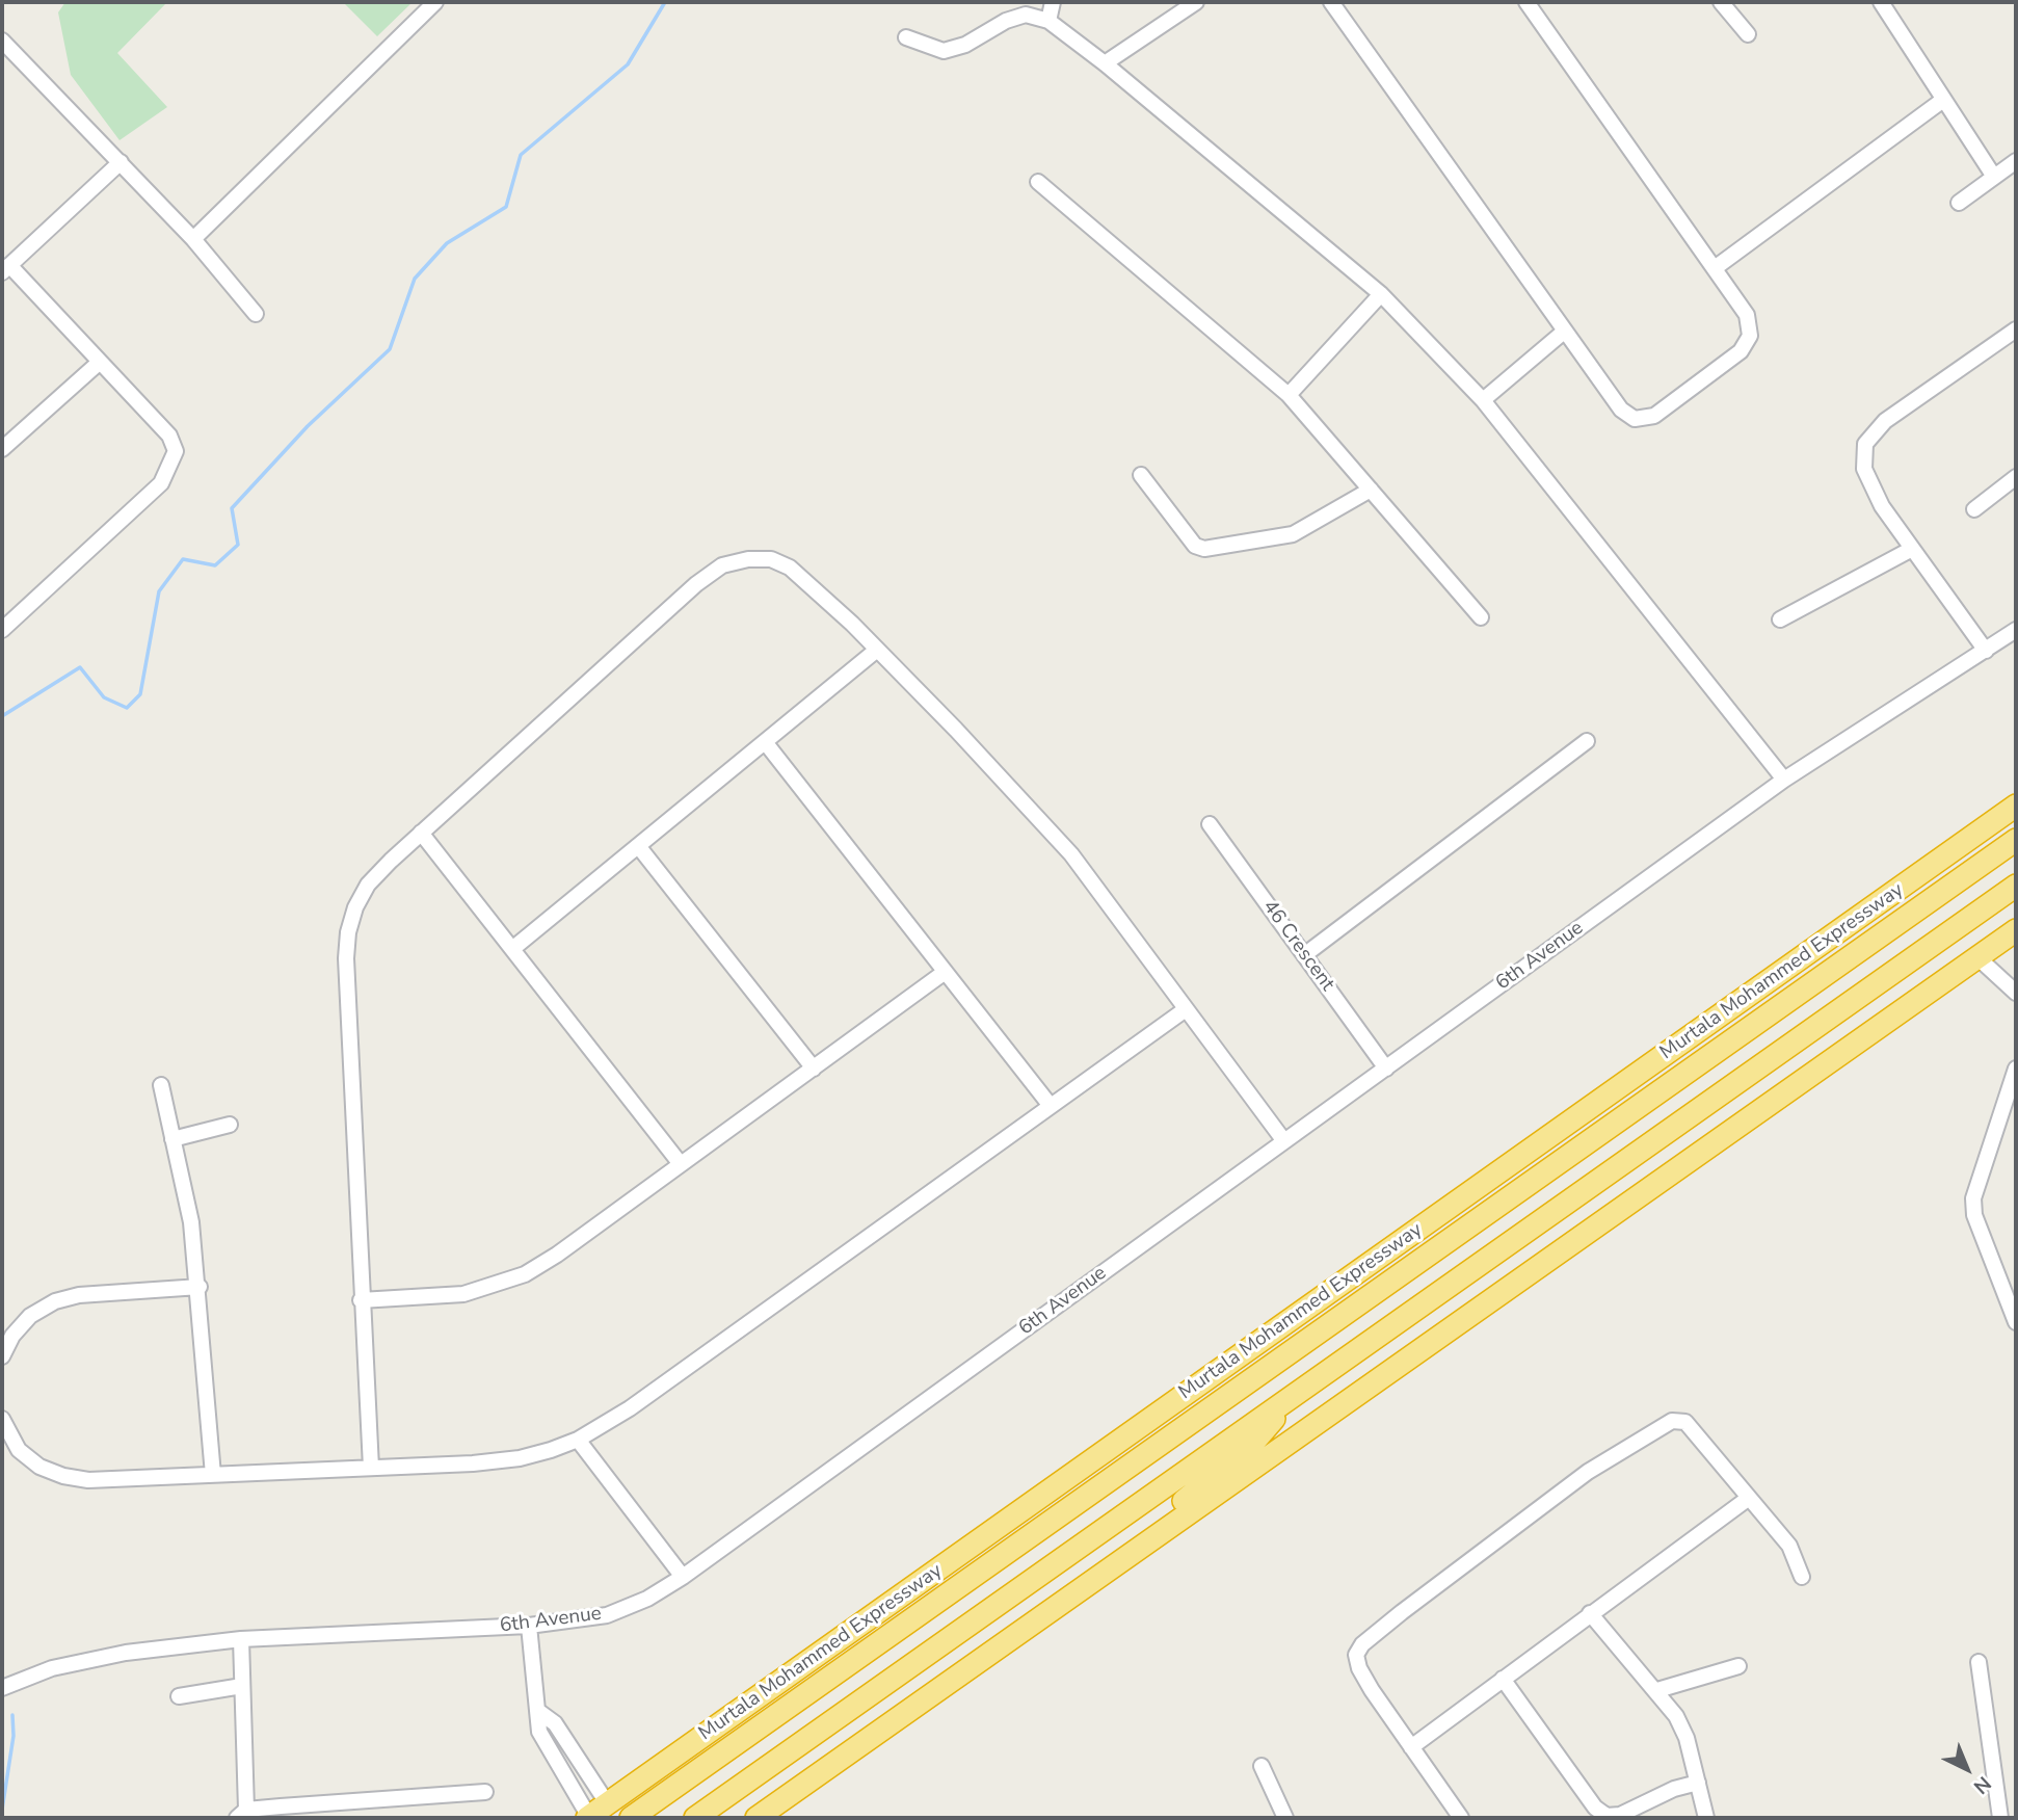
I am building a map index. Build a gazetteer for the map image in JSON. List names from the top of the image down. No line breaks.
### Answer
{"streets":{"highway":["Murtala Mohammed Expressway"],"street":["46 Crescent","6th Avenue"]},"crossings":[["46 Crescent","6th Avenue"]],"north":"bottom right"}
